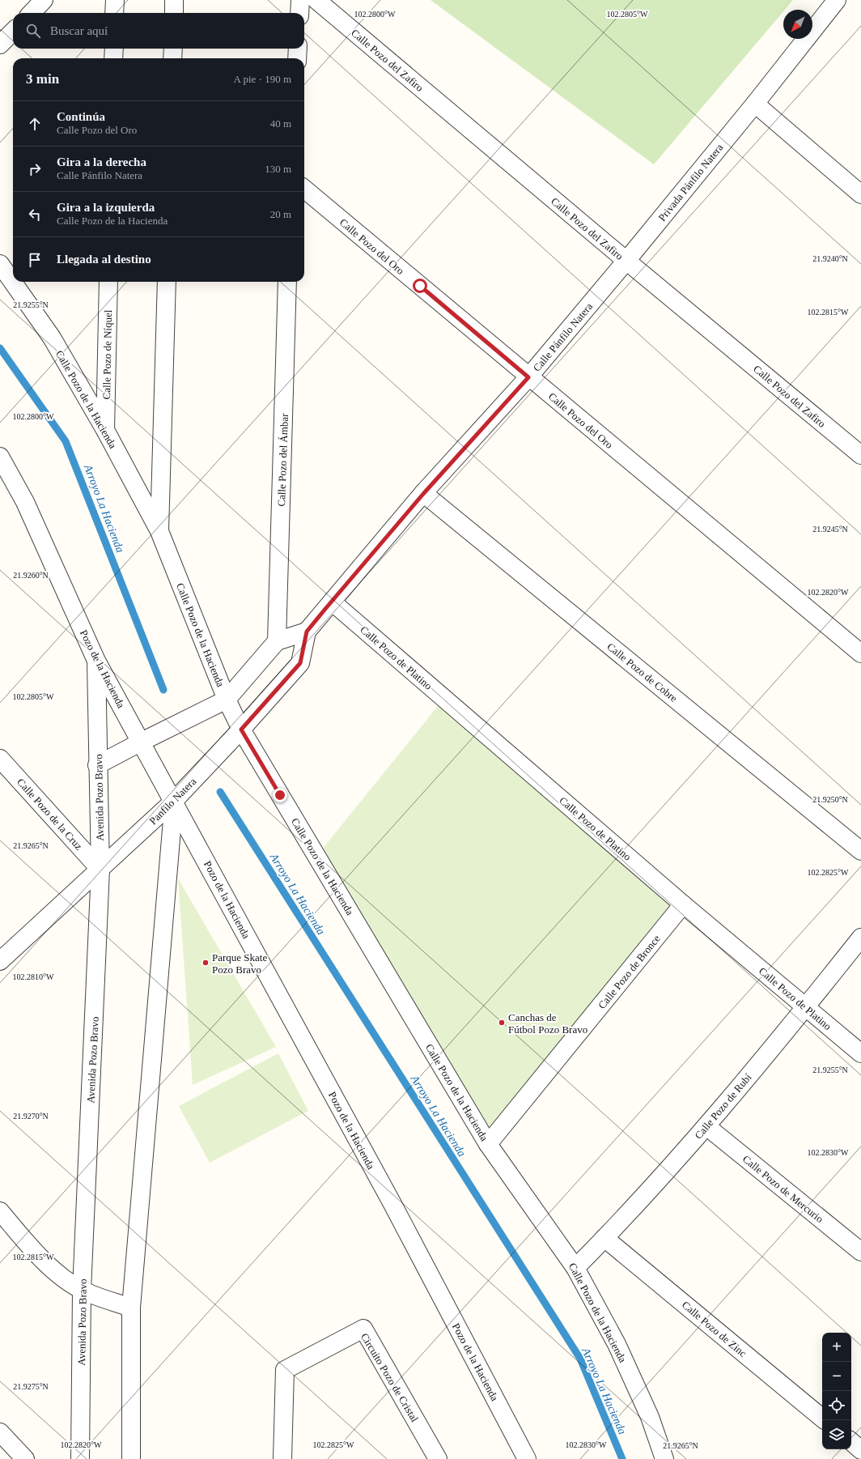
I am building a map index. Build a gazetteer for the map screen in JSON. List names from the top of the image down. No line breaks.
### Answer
{"streets":{"street":["Calle Pozo del Zafiro","Privada Pánfilo Natera","Calle Pozo del Oro","Calle Pánfilo Natera","Calle Pozo de Níquel","Calle Pozo de la Hacienda","Calle Pozo del Ámbar","Calle Pozo de Platino","Pozo de la Hacienda","Calle Pozo de Cobre","Avenida Pozo Bravo","Panfilo Natera","Calle Pozo de la Cruz","Calle Pozo de Bronce","Calle Pozo de Rubí","Calle Pozo de Mercurio","Calle Pozo de Zinc","Circuito Pozo de Cristal"]},"crossings":[["Calle Pozo del Zafiro","Privada Pánfilo Natera"],["Calle Pozo del Zafiro","Calle Pánfilo Natera"],["Privada Pánfilo Natera","Calle Pánfilo Natera"],["Calle Pozo del Oro","Calle Pánfilo Natera"],["Calle Pánfilo Natera","Calle Pozo de Platino"],["Calle Pánfilo Natera","Calle Pozo de Cobre"],["Calle Pozo de Níquel","Calle Pozo de la Hacienda"],["Calle Pozo de la Hacienda","Panfilo Natera"],["Calle Pozo de la Hacienda","Calle Pozo de Bronce"],["Calle Pozo de la Hacienda","Calle Pozo de Rubí"],["Calle Pozo de Platino","Calle Pozo de Bronce"],["Calle Pozo de Platino","Calle Pozo de Rubí"],["Pozo de la Hacienda","Avenida Pozo Bravo"],["Pozo de la Hacienda","Panfilo Natera"],["Avenida Pozo Bravo","Panfilo Natera"],["Avenida Pozo Bravo","Calle Pozo de la Cruz"],["Panfilo Natera","Calle Pozo de la Cruz"],["Calle Pozo de Rubí","Calle Pozo de Mercurio"],["Calle Pozo de Rubí","Calle Pozo de Zinc"]],"water":["Arroyo La Hacienda"],"places":["Parque Skate Pozo Bravo","Canchas de Fútbol Pozo Bravo"],"north":"bottom left","page":{"search":"Buscar aquí","heading":["3 min","A pie · 190 m"],"list":[["Continúa","Calle Pozo del Oro","40 m"],["Gira a la derecha","Calle Pánfilo Natera","130 m"],["Gira a la izquierda","Calle Pozo de la Hacienda","20 m"],"Llegada al destino"],"map_buttons":["+","−"]},"coordinates":["102.2800°W","102.2805°W","21.9240°N","21.9255°N","102.2815°W","21.9245°N","21.9260°N","102.2820°W","21.9250°N","21.9265°N","102.2825°W","102.2810°W","21.9270°N","102.2830°W","21.9275°N"]}
